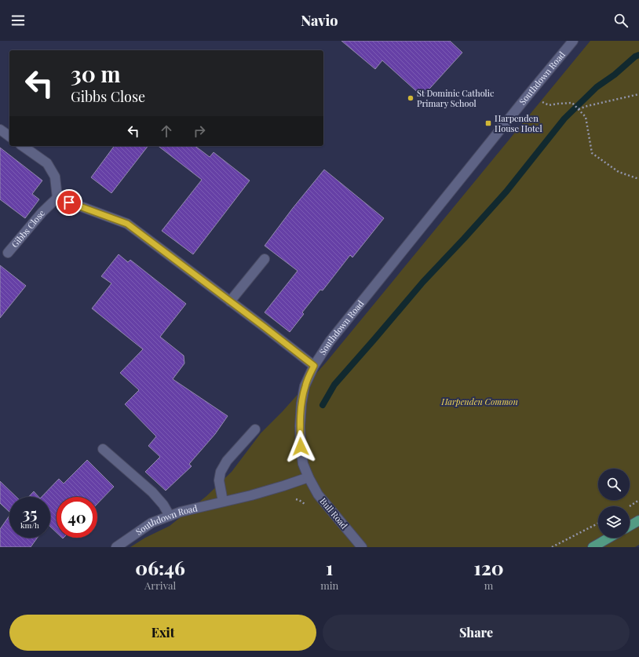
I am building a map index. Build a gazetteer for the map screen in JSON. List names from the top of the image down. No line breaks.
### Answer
{"streets":{"street":["Southdown Road","Gibbs Close","Bull Road"]},"crossings":[["Southdown Road","Bull Road"]],"parks":["Harpenden Common"],"places":{"other":["St Dominic Catholic Primary School"],"transit":["Harpenden House Hotel"]},"page":{"header":"Navio","turn":["30 m","Gibbs Close"],"speed":"35 km/h","limit":"40","eta":["06:46","Arrival","1","min","120","m"],"buttons":["Exit","Share"]}}
